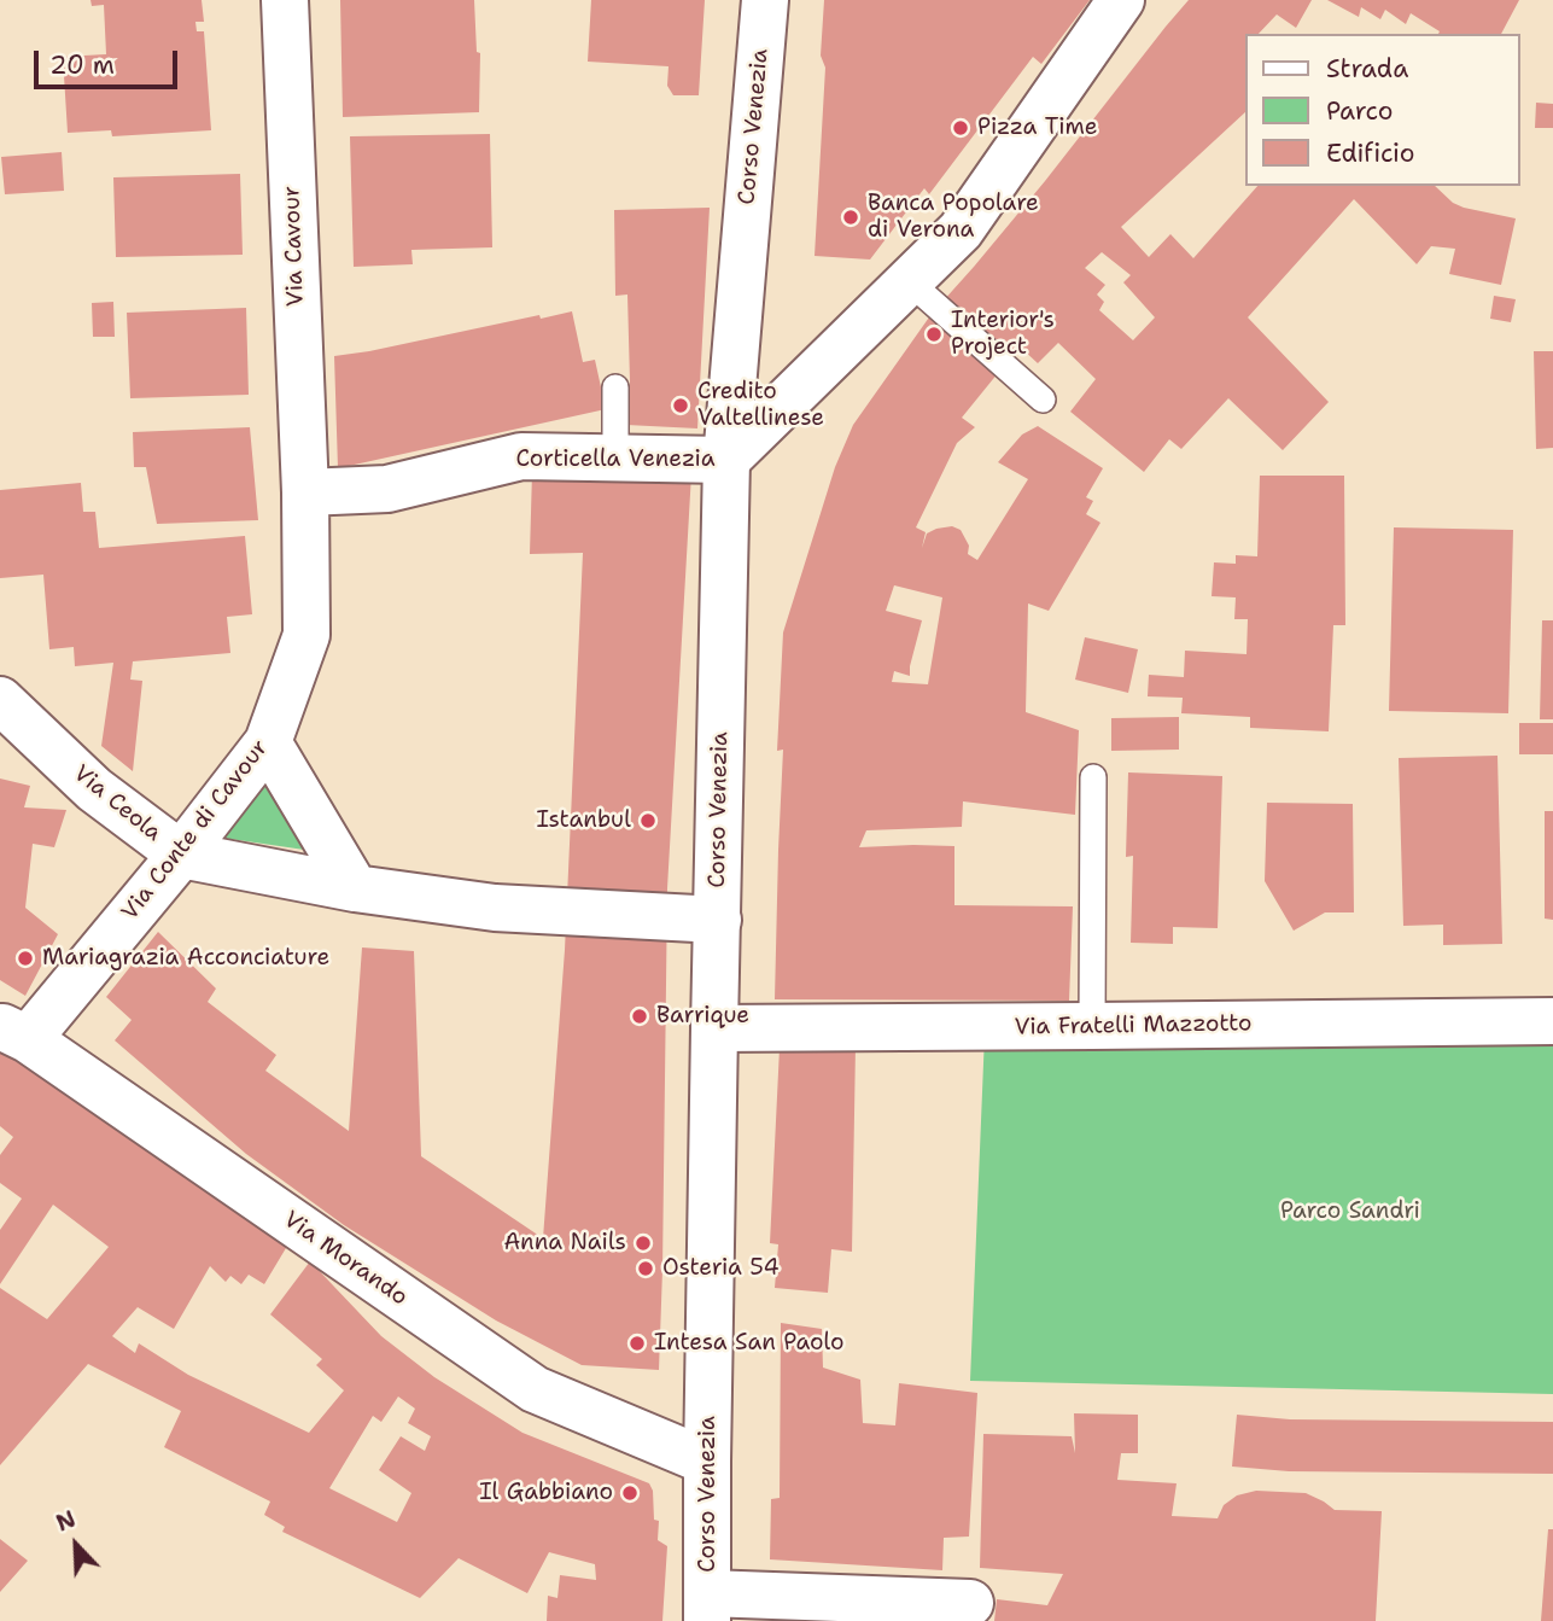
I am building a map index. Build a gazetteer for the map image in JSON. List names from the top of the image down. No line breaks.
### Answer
{"streets":{"street":["Corso Venezia","Via Cavour","Corticella Venezia","Via Ceola","Via Conte di Cavour","Via Fratelli Mazzotto","Via Morando"]},"crossings":[["Corso Venezia","Corticella Venezia"],["Corso Venezia","Via Ceola"],["Corso Venezia","Via Fratelli Mazzotto"],["Corso Venezia","Via Morando"],["Via Cavour","Corticella Venezia"],["Via Cavour","Via Conte di Cavour"],["Corticella Venezia","Via Conte di Cavour"],["Via Ceola","Via Conte di Cavour"],["Via Conte di Cavour","Via Morando"]],"parks":["Parco Sandri"],"places":["Pizza Time","Banca Popolare di Verona","Interior's Project","Credito Valtellinese","Istanbul","Mariagrazia Acconciature","Barrique","Anna Nails","Osteria 54","Intesa San Paolo","Il Gabbiano"],"legend":["Strada","Parco","Edificio"],"scale_bar":"20 m","north":"top left"}
